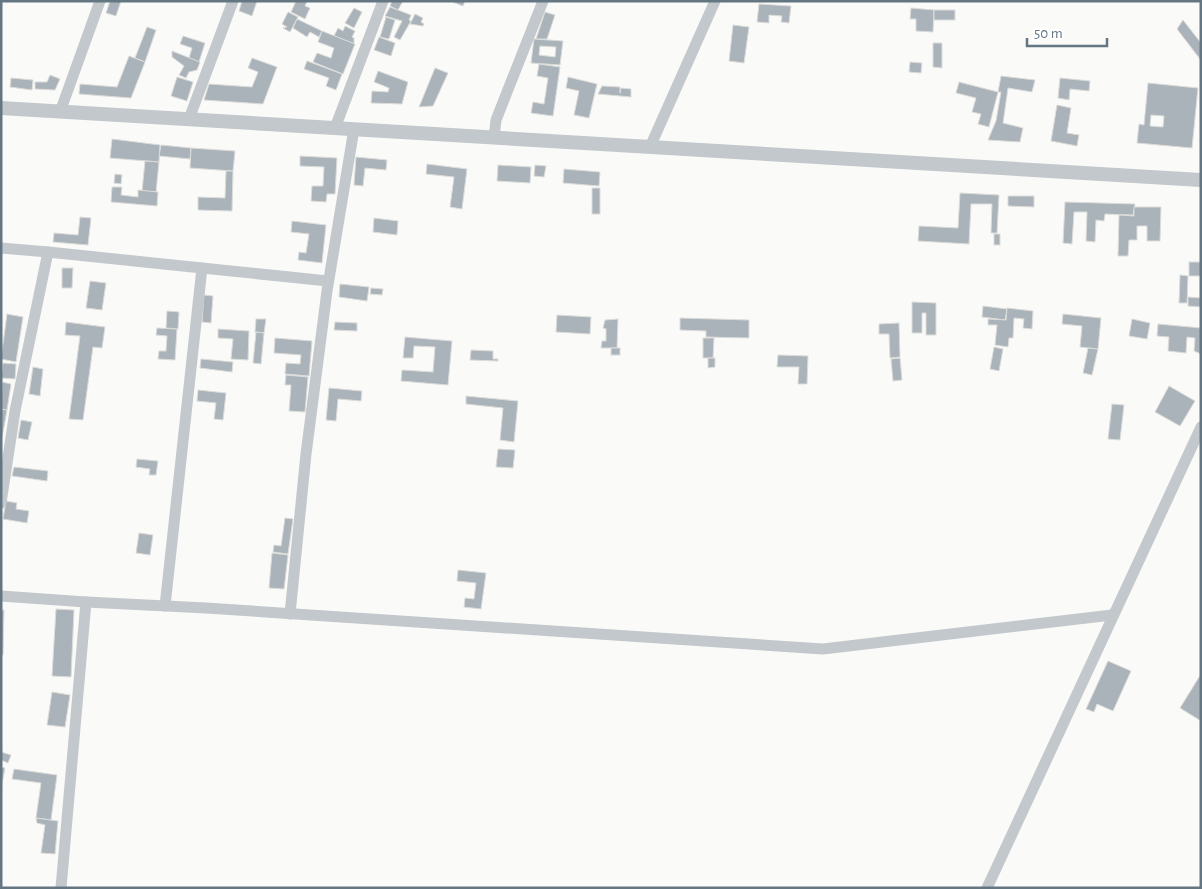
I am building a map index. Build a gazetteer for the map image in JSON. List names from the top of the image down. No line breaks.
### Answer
{"scale_bar":"50 m"}
